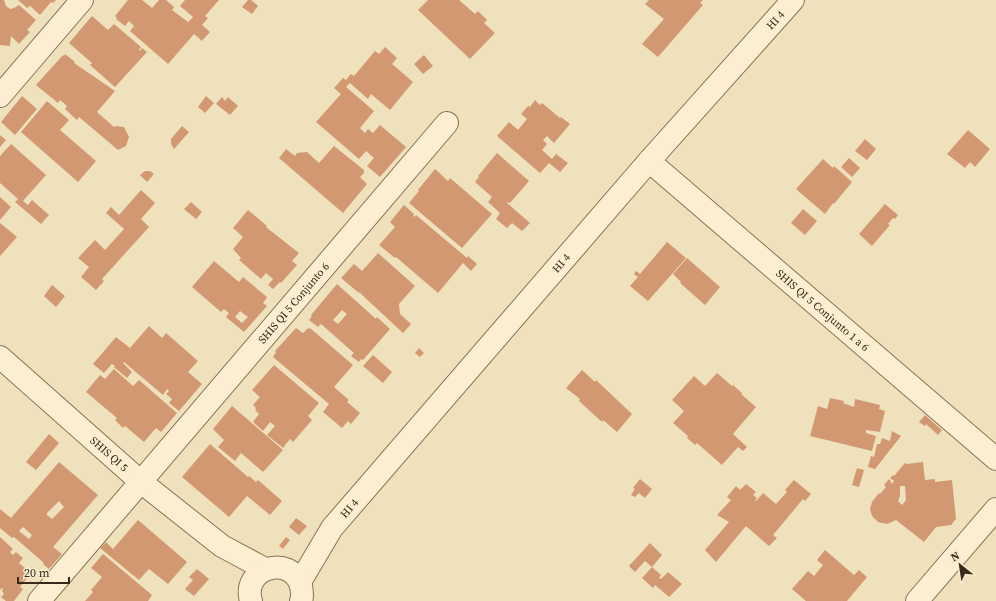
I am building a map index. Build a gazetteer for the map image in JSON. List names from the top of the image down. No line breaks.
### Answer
{"streets":{"street":["HI 4","SHIS QI 5 Conjunto 6","SHIS QI 5 Conjunto 1 a 6","SHIS QI 5"]},"crossings":[["HI 4","SHIS QI 5 Conjunto 1 a 6"],["HI 4","SHIS QI 5"],["SHIS QI 5 Conjunto 6","SHIS QI 5"]],"scale_bar":"20 m","north":"top left"}
